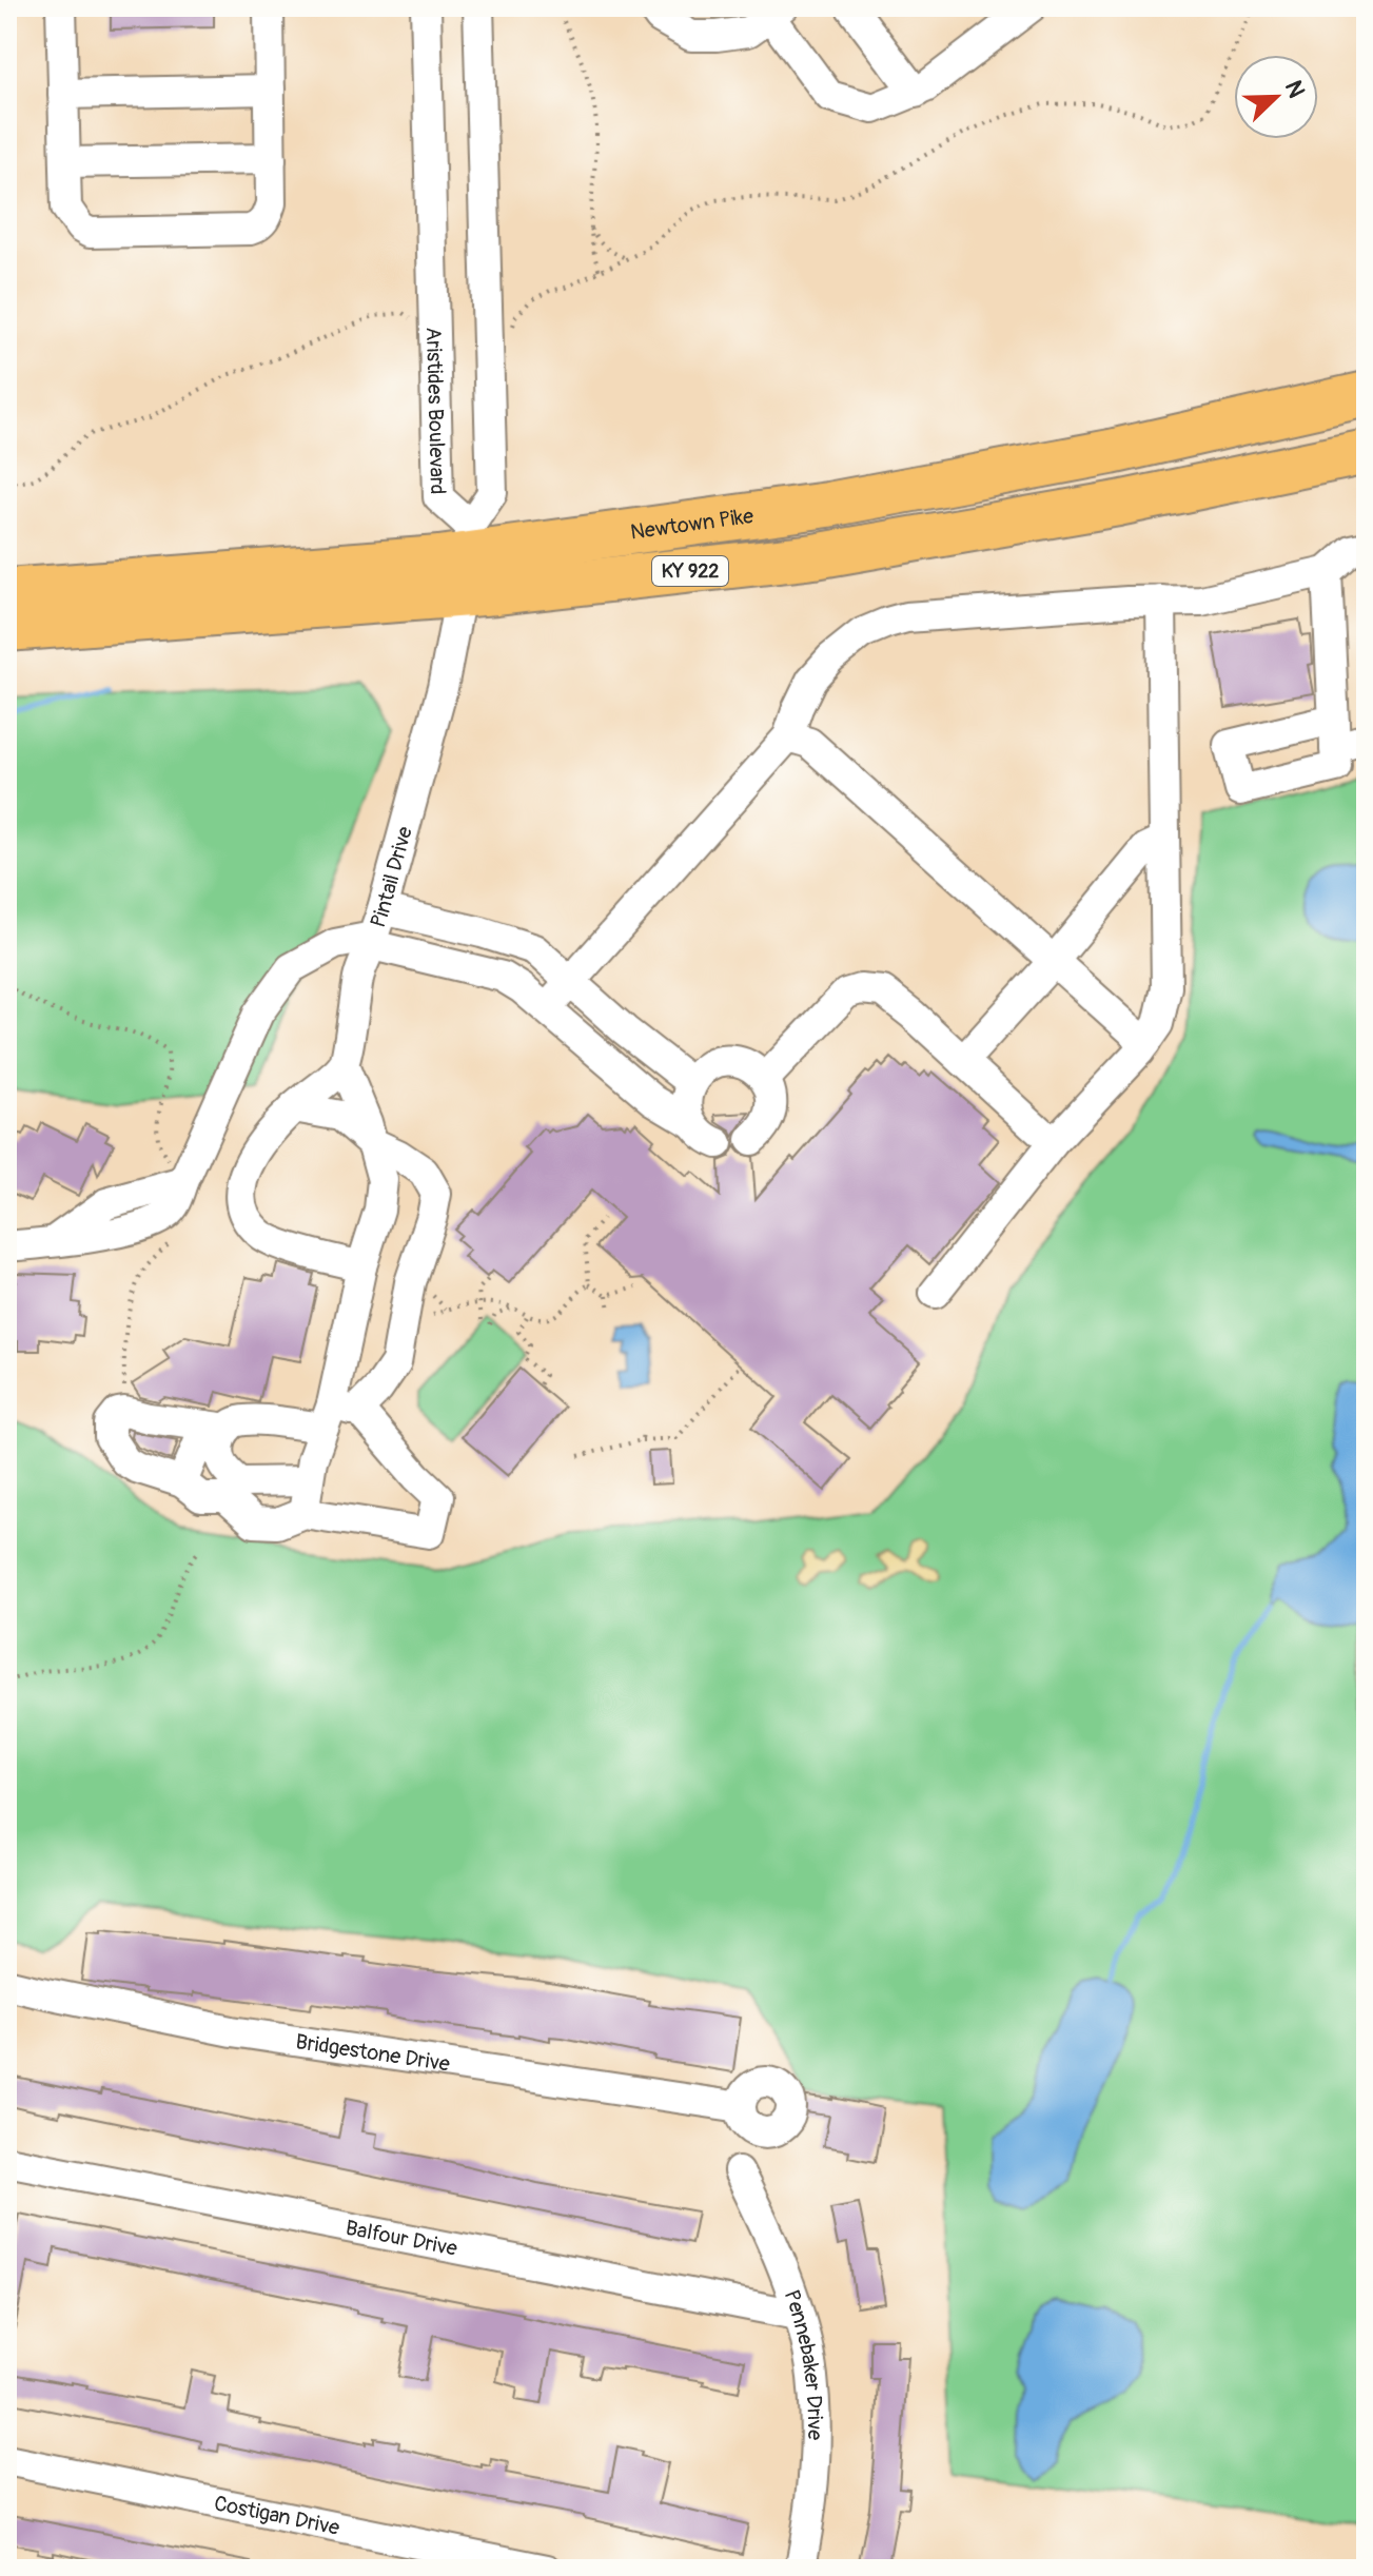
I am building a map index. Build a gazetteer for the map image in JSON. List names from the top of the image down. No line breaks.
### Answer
{"streets":{"highway":["Newtown Pike","KY 922"],"street":["Aristides Boulevard","Pintail Drive","Bridgestone Drive","Balfour Drive","Pennebaker Drive","Costigan Drive"]},"crossings":[["Aristides Boulevard","Newtown Pike"],["Aristides Boulevard","Pintail Drive"],["Newtown Pike","Pintail Drive"],["Balfour Drive","Pennebaker Drive"]],"north":"top right"}
